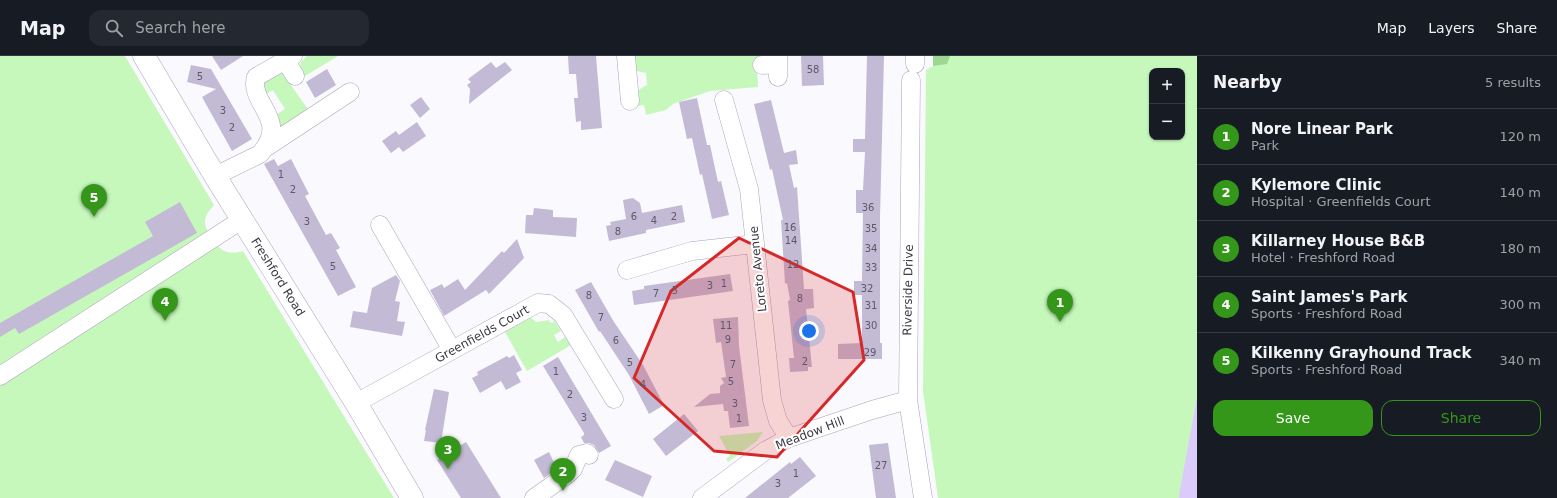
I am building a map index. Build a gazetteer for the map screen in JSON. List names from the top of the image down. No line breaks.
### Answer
{"streets":{"main road":["Freshford Road"],"street":["Loreto Avenue","Riverside Drive","Greenfields Court","Meadow Hill"]},"crossings":[["Loreto Avenue","Meadow Hill"],["Freshford Road","Greenfields Court"],["Riverside Drive","Meadow Hill"]],"house_numbers":["58","5","3","2","1","2","36","6","2","4","3","16","35","8","14","34","12","5","33","1","3","32","5","7","8","8","31","7","11","30","9","6","29","2","5","7","1","5","4","2","3","3","1","27","1","3"],"page":{"header":"Map","search":"Search here","nav":["Map","Layers","Share"],"heading":["Nearby","5 results"],"map_buttons":["+","−"],"list":[{"mark":"1","name":"Nore Linear Park","note":"Park","value":"120 m"},{"mark":"2","name":"Kylemore Clinic","note":"Hospital · Greenfields Court","value":"140 m"},{"mark":"3","name":"Killarney House B&B","note":"Hotel · Freshford Road","value":"180 m"},{"mark":"4","name":"Saint James's Park","note":"Sports · Freshford Road","value":"300 m"},{"mark":"5","name":"Kilkenny Grayhound Track","note":"Sports · Freshford Road","value":"340 m"}],"pins":["5","4","1","3","2"],"buttons":["Save","Share"]}}
